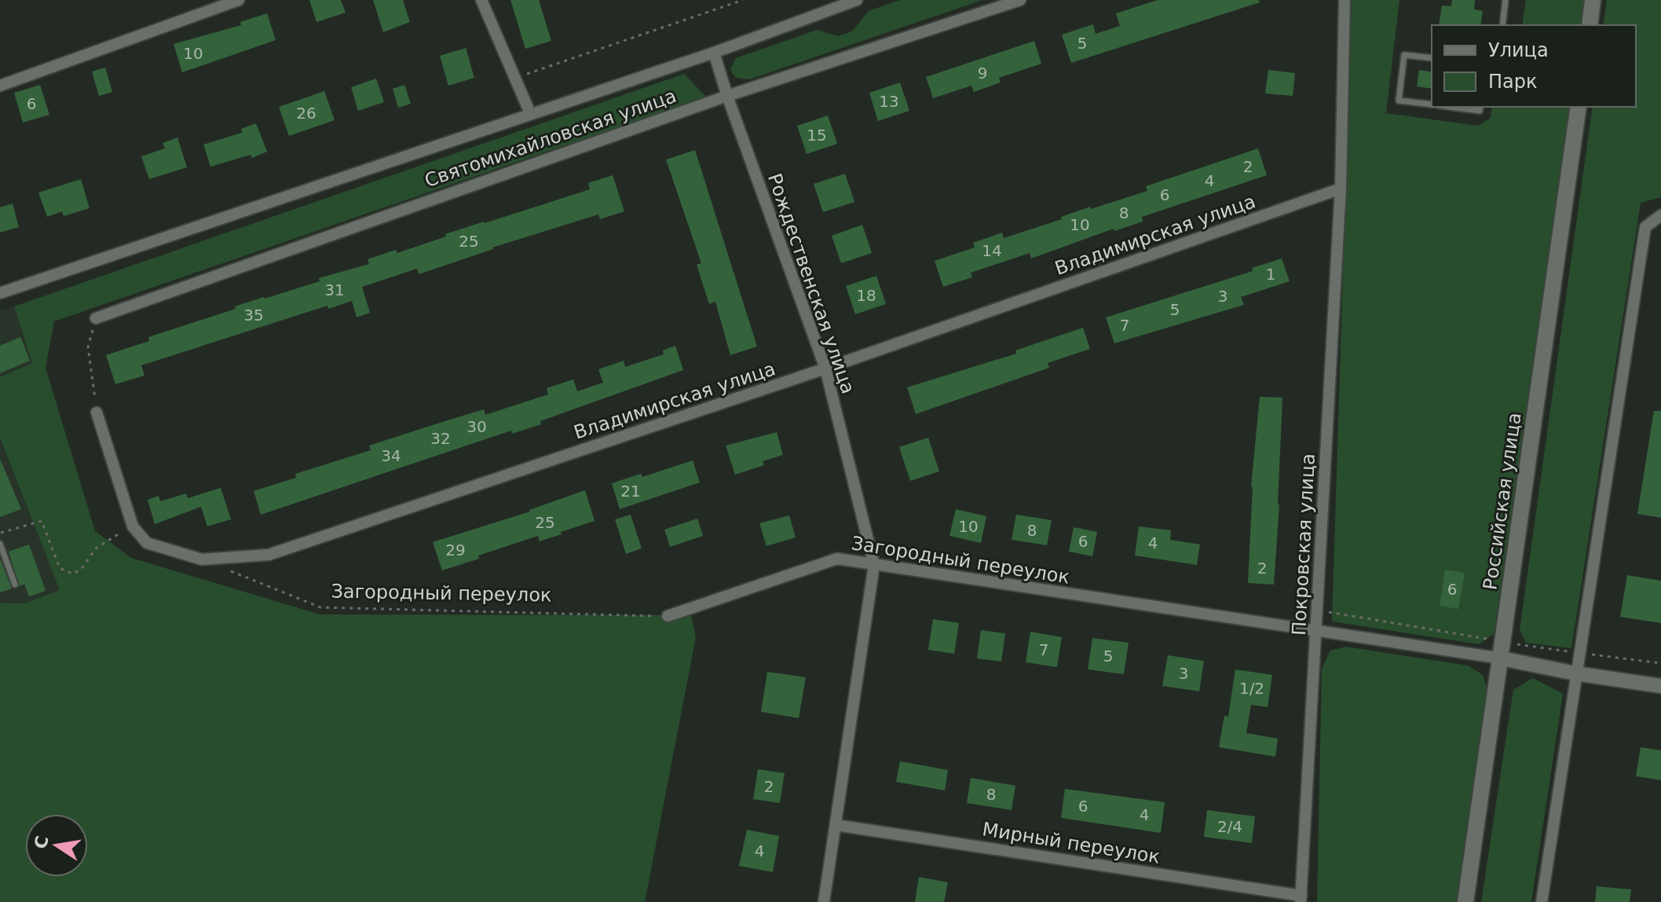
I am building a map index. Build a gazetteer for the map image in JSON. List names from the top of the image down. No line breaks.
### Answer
{"streets":{"main road":["Российская улица"],"street":["Святомихайловская улица","Владимирская улица","Рождественская улица","Покровская улица","Загородный переулок","Мирный переулок"]},"crossings":[["Святомихайловская улица","Рождественская улица"],["Владимирская улица","Рождественская улица"],["Владимирская улица","Покровская улица"],["Владимирская улица","Загородный переулок"],["Рождественская улица","Загородный переулок"],["Рождественская улица","Мирный переулок"],["Российская улица","Загородный переулок"],["Покровская улица","Загородный переулок"],["Покровская улица","Мирный переулок"]],"house_numbers":["5","10","9","13","6","26","15","2","4","6","8","10","25","14","1","31","18","3","5","35","7","30","32","34","21","25","10","8","6","4","29","2","6","7","5","3","1/2","2","8","6","4","2/4","4"],"legend":["Улица","Парк"],"north":"left"}
